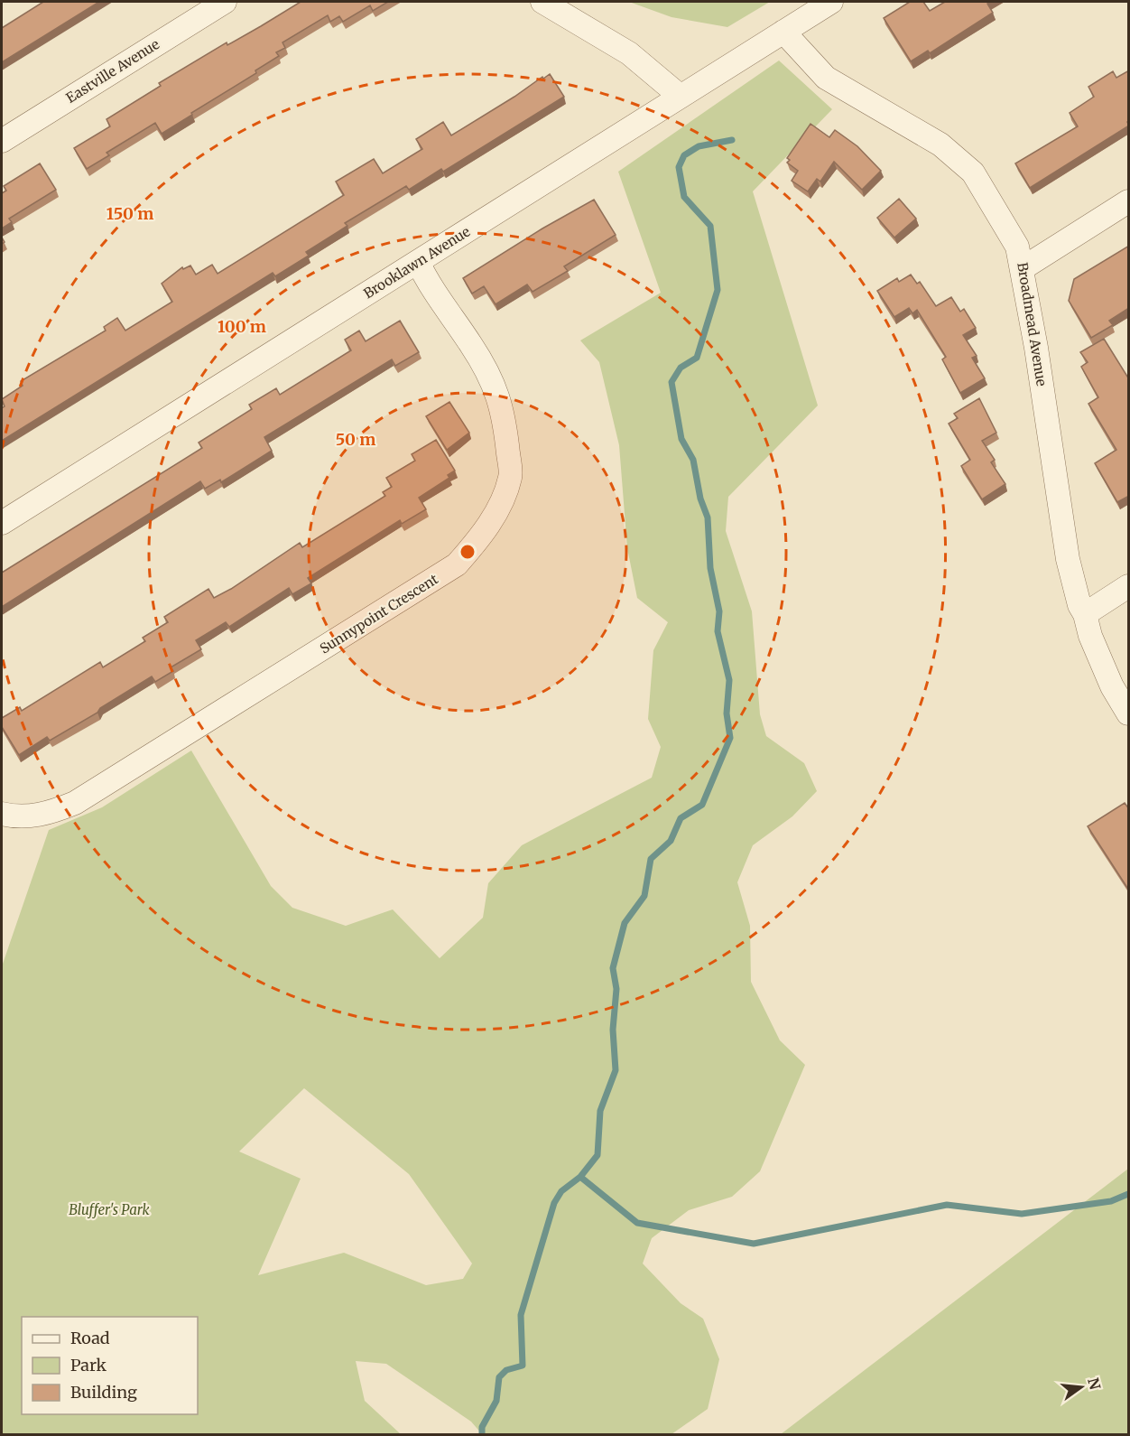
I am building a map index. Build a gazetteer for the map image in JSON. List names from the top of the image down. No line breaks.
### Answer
{"streets":{"street":["Eastville Avenue","Brooklawn Avenue","Broadmead Avenue","Sunnypoint Crescent"]},"crossings":[["Brooklawn Avenue","Broadmead Avenue"],["Brooklawn Avenue","Sunnypoint Crescent"]],"parks":["Bluffer's Park"],"legend":["Road","Park","Building"],"north":"right","rings":["150 m","100 m","50 m"]}
